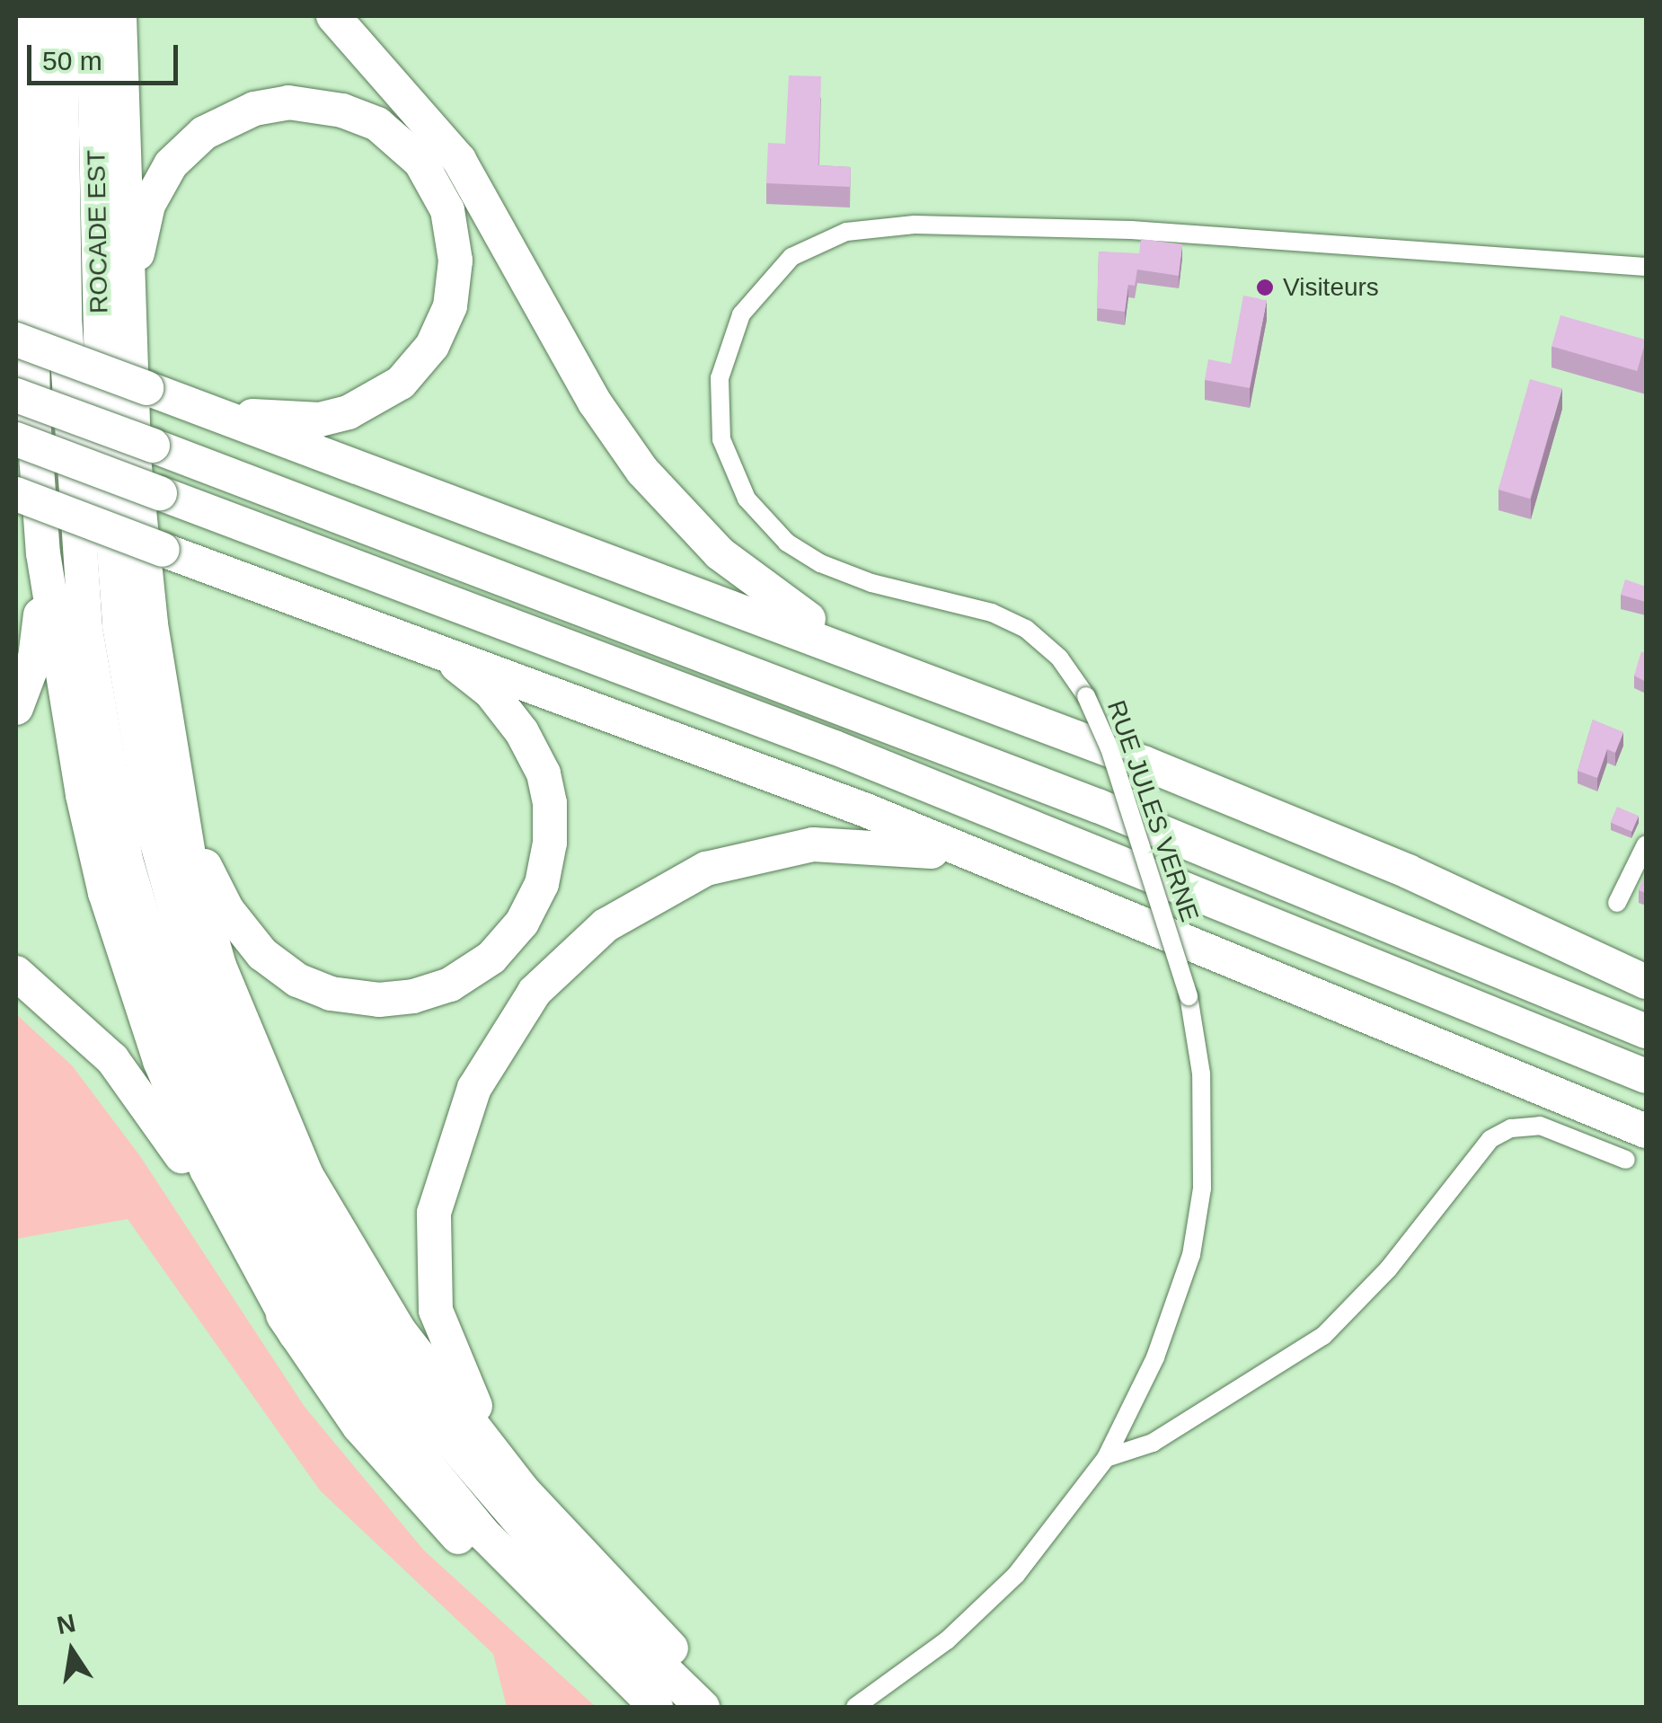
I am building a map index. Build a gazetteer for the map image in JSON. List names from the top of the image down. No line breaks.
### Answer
{"streets":{"highway":["ROCADE EST"],"street":["RUE JULES VERNE"]},"places":["Visiteurs"],"scale_bar":"50 m","north":"top"}
